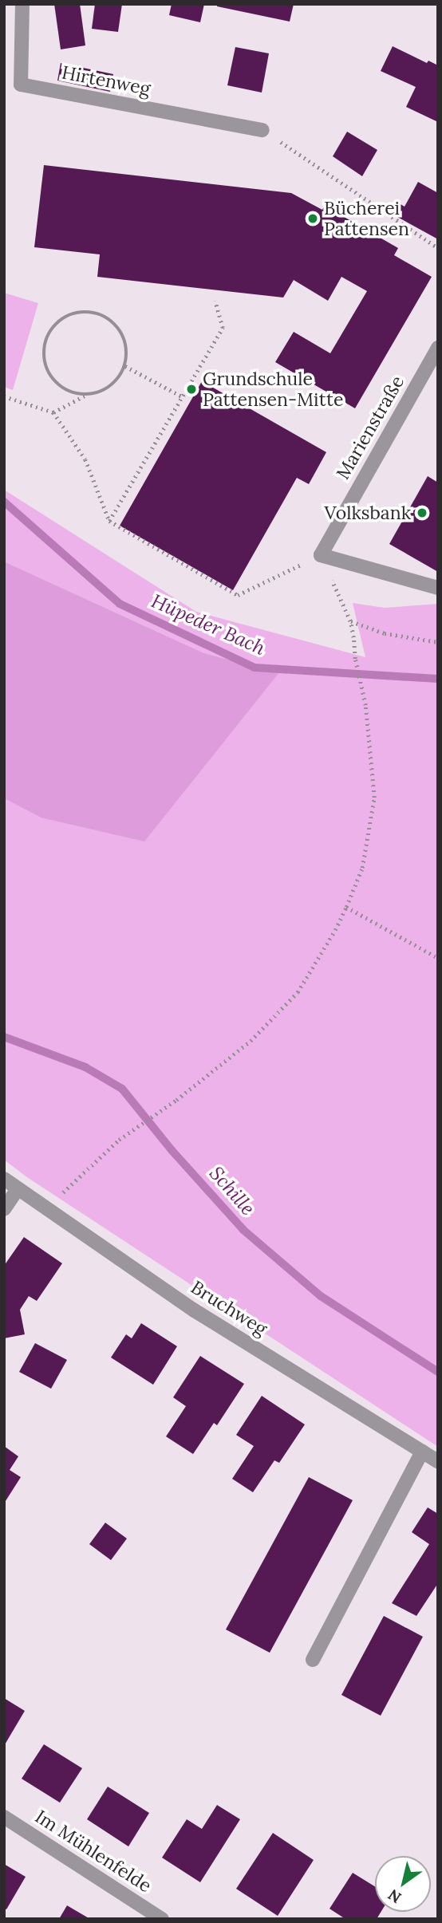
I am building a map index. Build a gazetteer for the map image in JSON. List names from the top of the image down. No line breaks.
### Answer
{"streets":{"street":["Hirtenweg","Marienstraße","Bruchweg","Im Mühlenfelde"]},"water":["Hüpeder Bach","Schille"],"places":["Bücherei Pattensen","Grundschule Pattensen-Mitte","Volksbank"],"north":"bottom left"}
